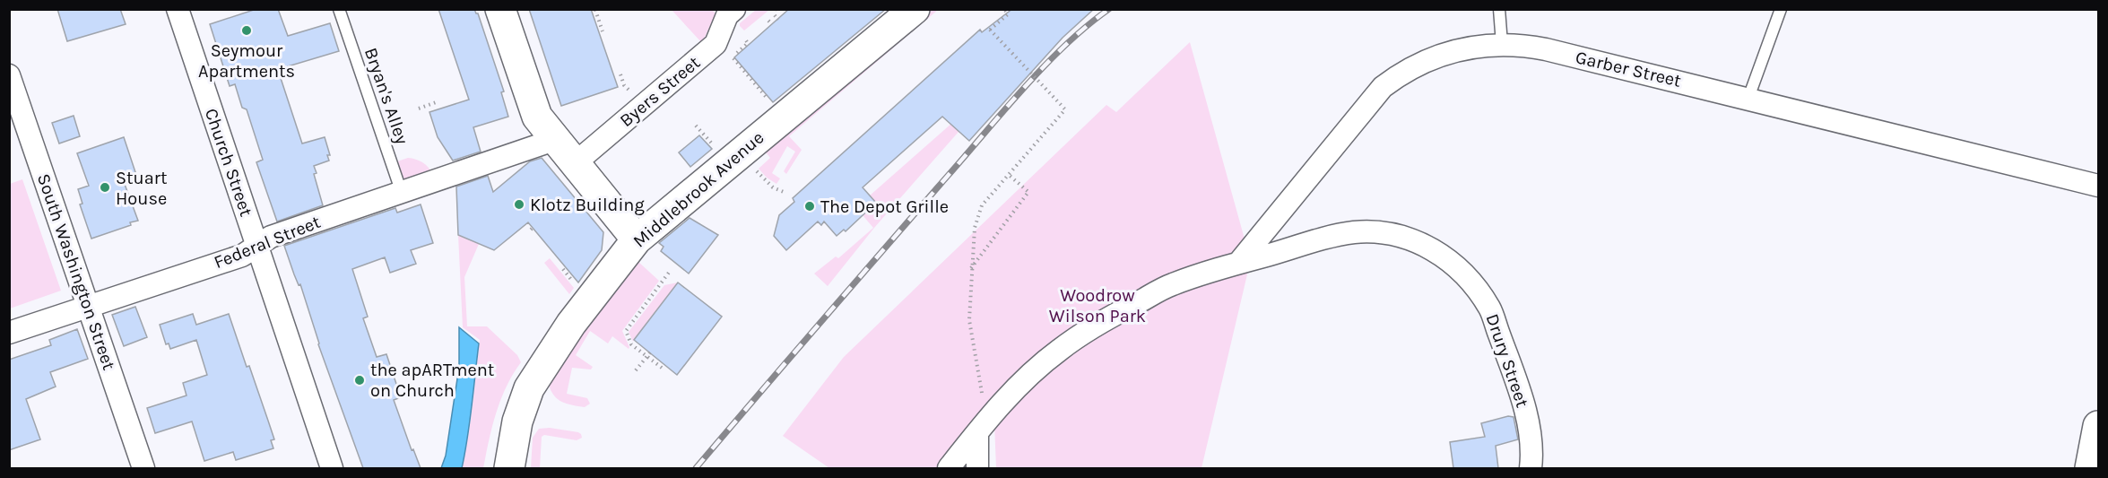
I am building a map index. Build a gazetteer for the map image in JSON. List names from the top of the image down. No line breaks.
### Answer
{"streets":{"main road":["Middlebrook Avenue"],"street":["Garber Street","Byers Street","Church Street","Federal Street","South Washington Street","Drury Street"],"lane":["Bryan's Alley"]},"crossings":[["Garber Street","Drury Street"],["Bryan's Alley","Federal Street"],["Church Street","Federal Street"],["Federal Street","South Washington Street"]],"parks":["Woodrow Wilson Park"],"places":["Seymour Apartments","Stuart House","Klotz Building","The Depot Grille","the apARTment on Church"]}
